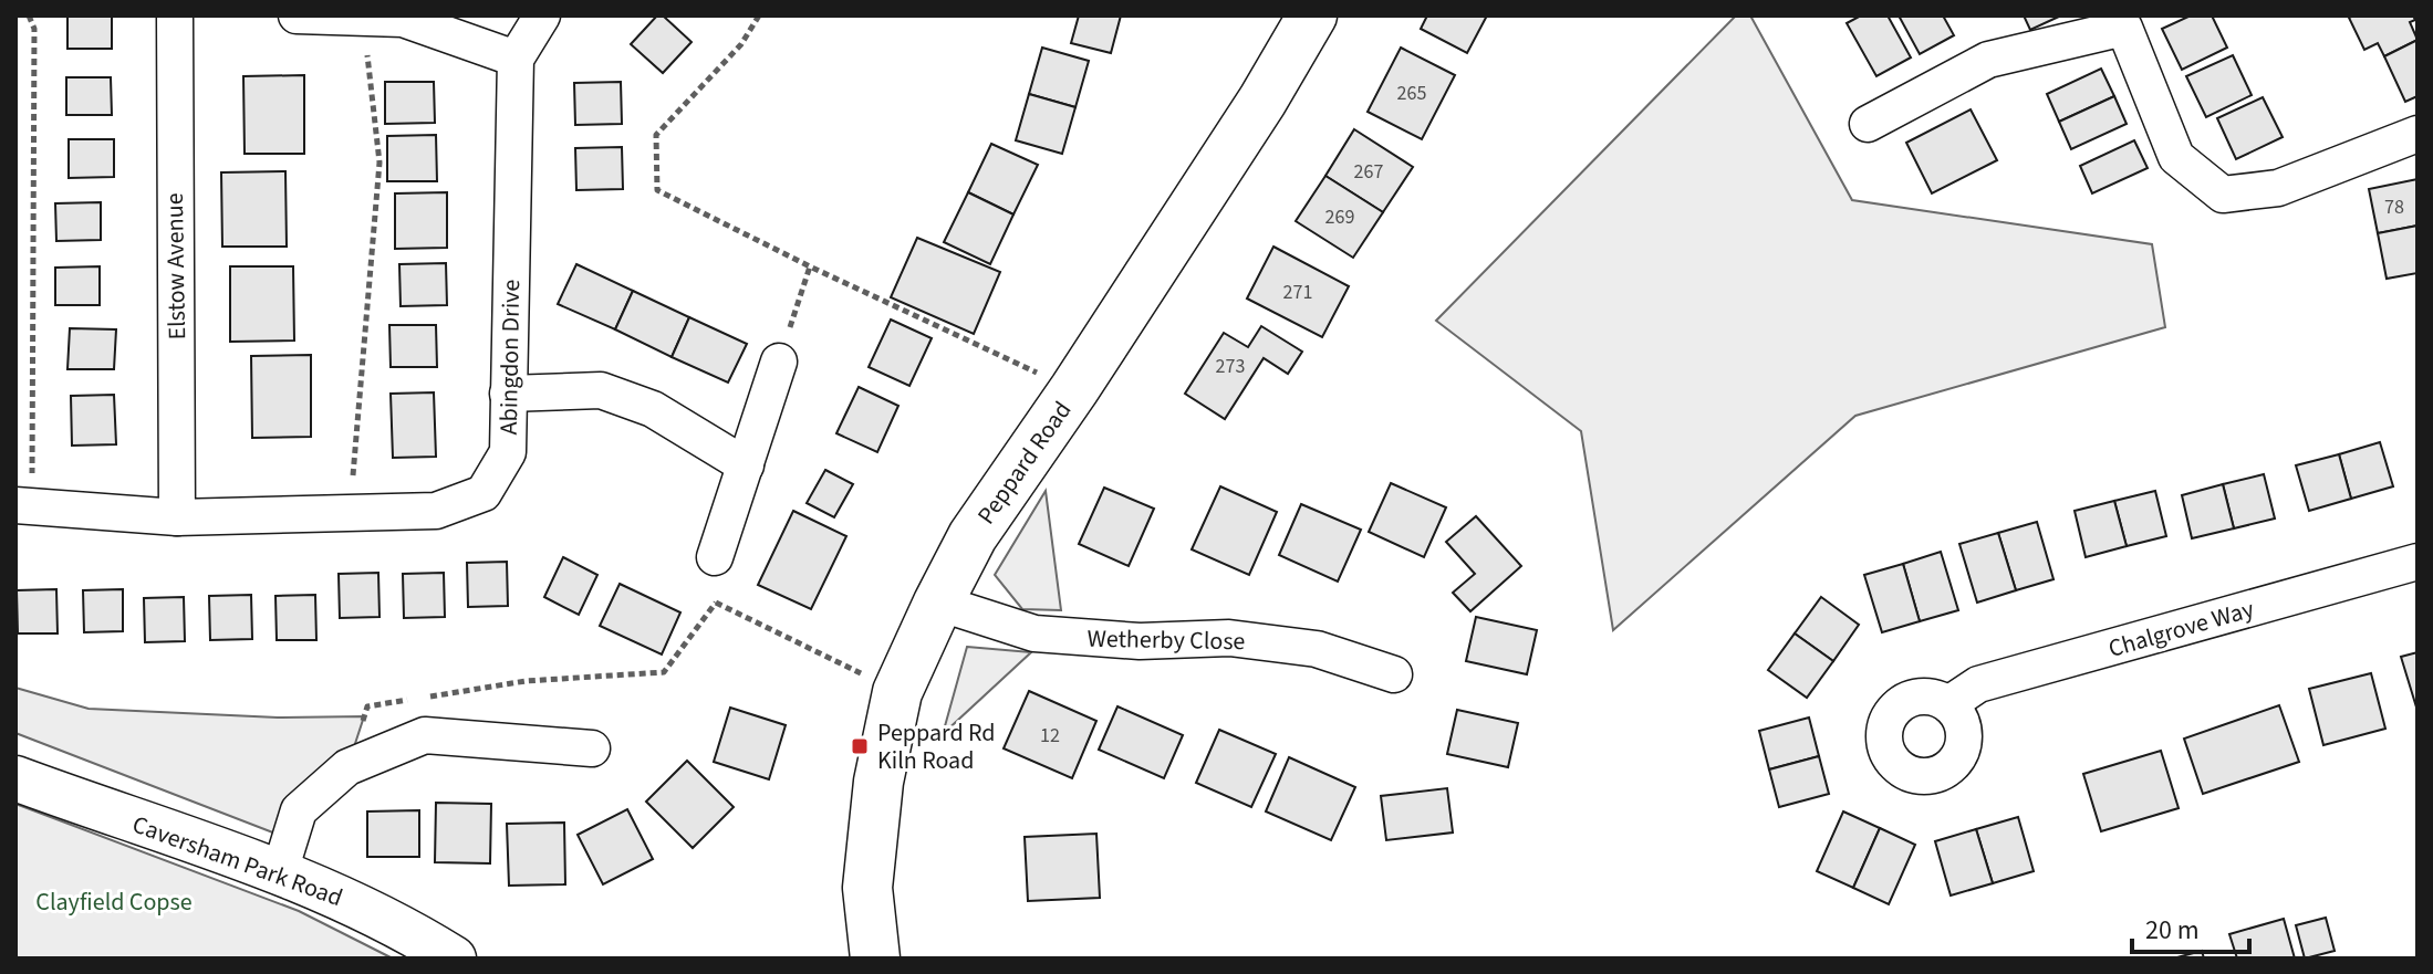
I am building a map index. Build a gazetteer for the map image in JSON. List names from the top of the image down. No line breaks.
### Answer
{"streets":{"main road":["Peppard Road"],"street":["Elstow Avenue","Abingdon Drive","Chalgrove Way","Wetherby Close","Caversham Park Road"]},"crossings":[["Elstow Avenue","Abingdon Drive"],["Peppard Road","Wetherby Close"]],"parks":["Clayfield Copse"],"places":{"transit":["Peppard Rd Kiln Road"]},"house_numbers":["265","267","78","269","271","273","12"],"scale_bar":"20 m"}
